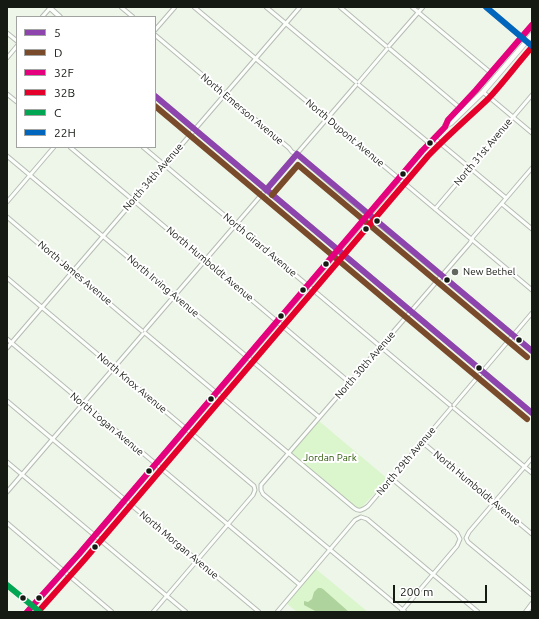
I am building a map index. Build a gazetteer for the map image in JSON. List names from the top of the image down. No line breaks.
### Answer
{"streets":{"street":["North Emerson Avenue","North Dupont Avenue","North 31st Avenue","North 34th Avenue","North Girard Avenue","North Humboldt Avenue","North James Avenue","North Irving Avenue","North 30th Avenue","North Knox Avenue","North Logan Avenue","North 29th Avenue","North Morgan Avenue"]},"crossings":[["North Emerson Avenue","North 34th Avenue"],["North Emerson Avenue","North 30th Avenue"],["North Emerson Avenue","North 29th Avenue"],["North Dupont Avenue","North 31st Avenue"],["North Dupont Avenue","North 34th Avenue"],["North Dupont Avenue","North 30th Avenue"],["North 34th Avenue","North Girard Avenue"],["North 34th Avenue","North Humboldt Avenue"],["North 34th Avenue","North James Avenue"],["North 34th Avenue","North Irving Avenue"],["North 34th Avenue","North Knox Avenue"],["North 34th Avenue","North Logan Avenue"],["North Girard Avenue","North 30th Avenue"],["North Girard Avenue","North 29th Avenue"],["North Humboldt Avenue","North 30th Avenue"],["North Humboldt Avenue","North 29th Avenue"],["North James Avenue","North 30th Avenue"],["North James Avenue","North 29th Avenue"],["North Irving Avenue","North 30th Avenue"],["North Knox Avenue","North Logan Avenue"]],"parks":["Jordan Park"],"places":["New Bethel"],"lines":["transit line 22H","transit line 32F","transit line 32B","transit line 5","transit line D","transit line C"],"legend":["5","D","32F","32B","C","22H"],"scale_bar":"200 m"}
